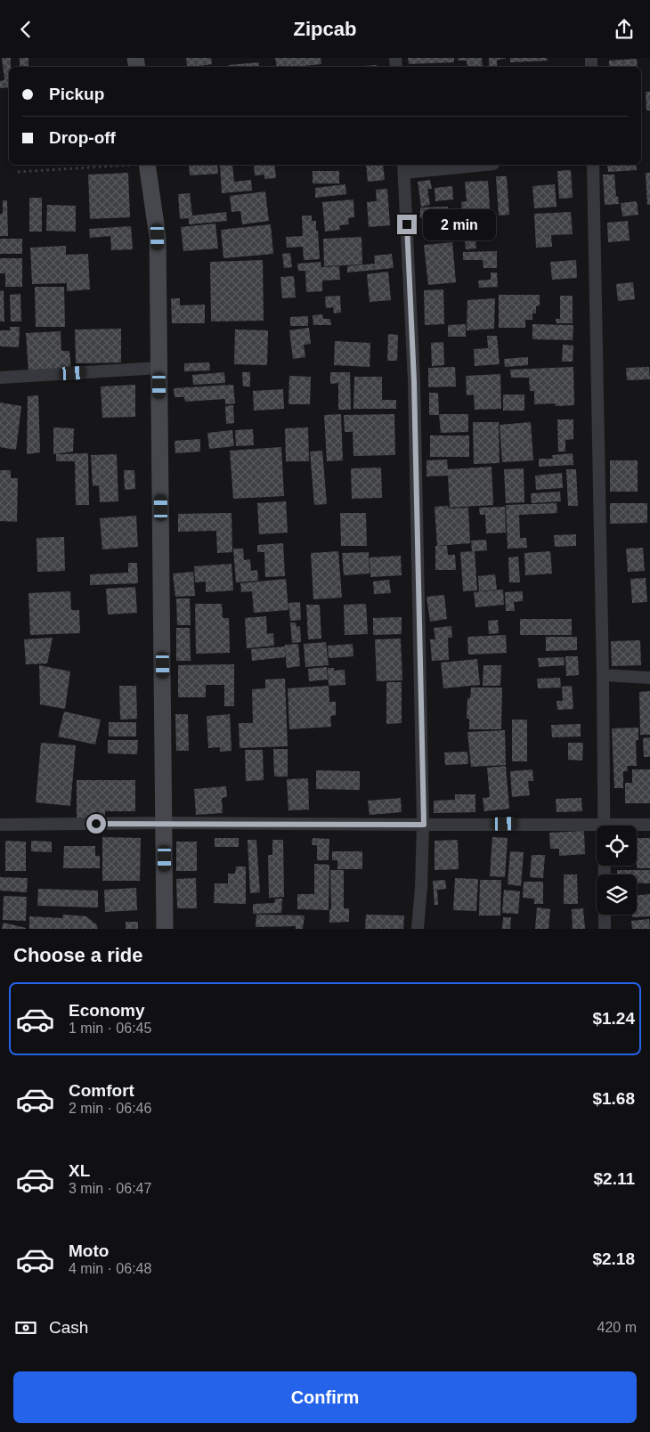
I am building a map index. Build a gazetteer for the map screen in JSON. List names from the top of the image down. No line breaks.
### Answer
{"page":{"header":"Zipcab","banner":["Pickup","Drop-off"],"bubble":"2 min","heading":"Choose a ride","list":[{"name":"Economy","note":"1 min · 06:45","value":"$1.24"},{"name":"Comfort","note":"2 min · 06:46","value":"$1.68"},{"name":"XL","note":"3 min · 06:47","value":"$2.11"},{"name":"Moto","note":"4 min · 06:48","value":"$2.18"}],"pay":["Cash","420 m"],"buttons":"Confirm"}}
